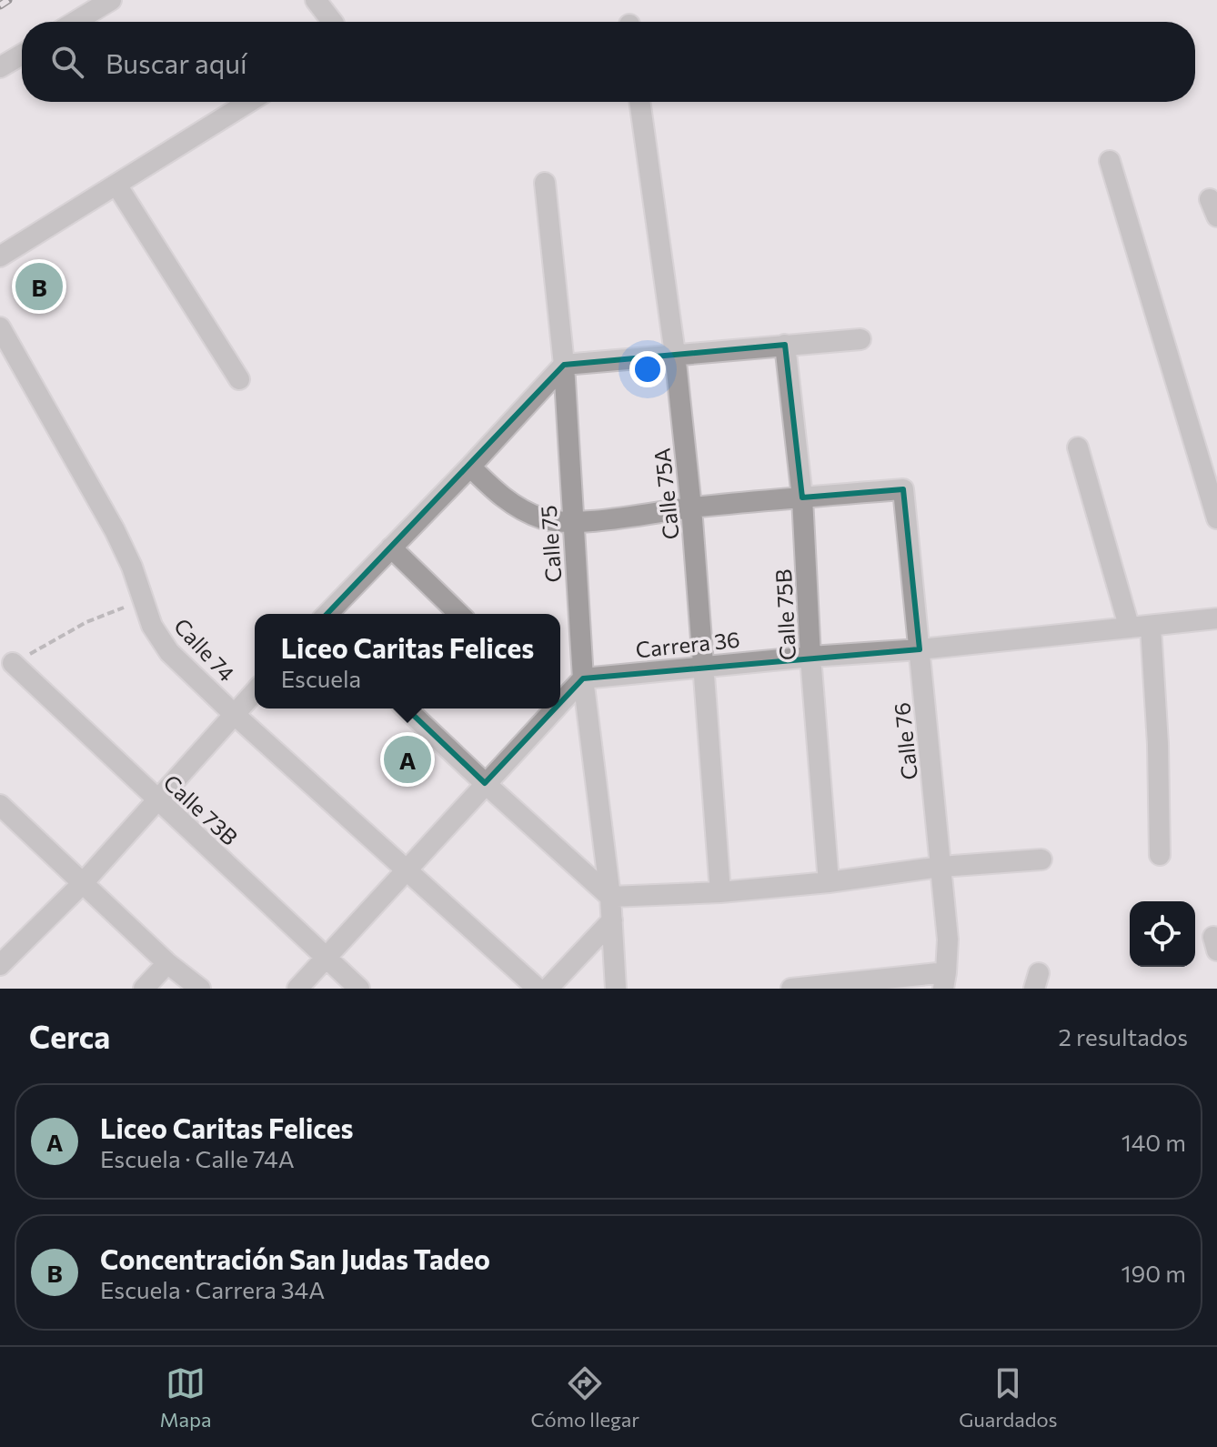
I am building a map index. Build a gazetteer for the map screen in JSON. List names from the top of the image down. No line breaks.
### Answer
{"streets":{"street":["Calle 75A","Calle 75","Calle 75B","Carrera 36","Calle 74","Calle 76","Calle 73B"]},"crossings":[["Calle 75A","Carrera 36"],["Calle 75","Carrera 36"],["Calle 75B","Carrera 36"],["Calle 75B","Calle 76"],["Carrera 36","Calle 76"]],"page":{"search":"Buscar aquí","pins":["B","A"],"popup":["Liceo Caritas Felices","Escuela"],"heading":["Cerca","2 resultados"],"list":[{"mark":"A","name":"Liceo Caritas Felices","note":"Escuela · Calle 74A","value":"140 m"},{"mark":"B","name":"Concentración San Judas Tadeo","note":"Escuela · Carrera 34A","value":"190 m"}],"nav":["Mapa","Cómo llegar","Guardados"]}}
